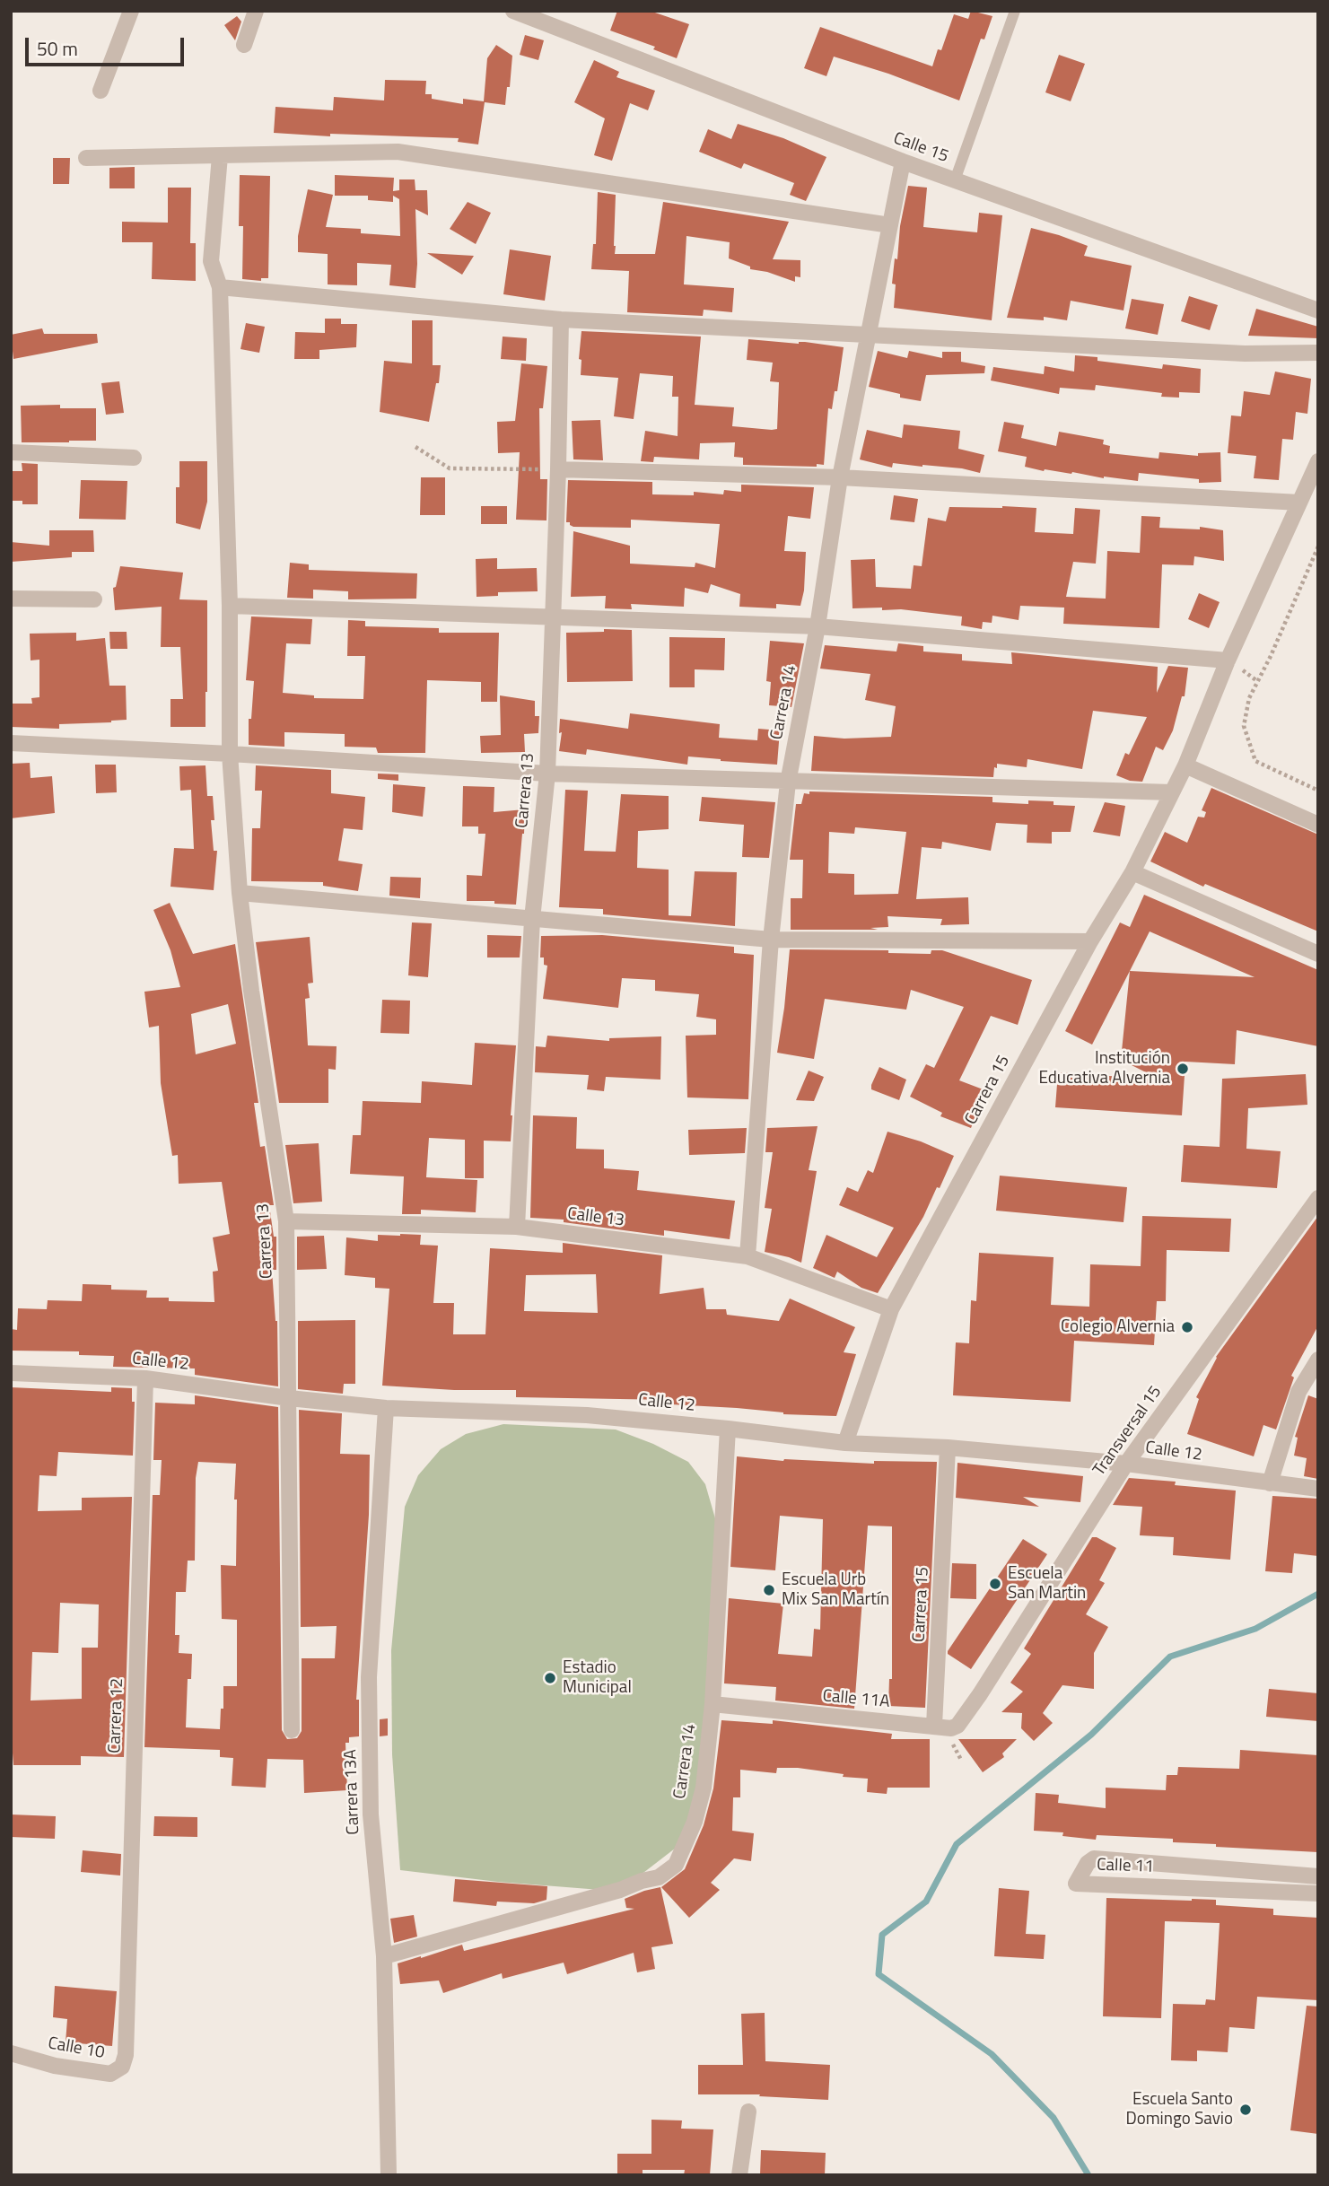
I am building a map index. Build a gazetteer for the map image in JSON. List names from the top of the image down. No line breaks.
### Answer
{"streets":{"street":["Calle 15","Carrera 14","Carrera 13","Carrera 15","Calle 13","Calle 12","Transversal 15","Calle 11A","Carrera 12","Carrera 13A","Calle 11","Calle 10"]},"crossings":[["Calle 15","Carrera 14"],["Carrera 14","Calle 13"],["Carrera 14","Calle 12"],["Carrera 14","Calle 11A"],["Carrera 14","Carrera 13A"],["Carrera 13","Calle 13"],["Carrera 13","Calle 12"],["Carrera 15","Calle 13"],["Carrera 15","Calle 12"],["Carrera 15","Calle 11A"],["Calle 12","Transversal 15"],["Calle 12","Carrera 12"],["Calle 12","Carrera 13A"],["Transversal 15","Calle 11A"],["Carrera 12","Calle 10"]],"places":["Institución Educativa Alvernia","Colegio Alvernia","Escuela San Martin","Escuela Urb Mix San Martín","Estadio Municipal","Escuela Santo Domingo Savio"],"scale_bar":"50 m"}
